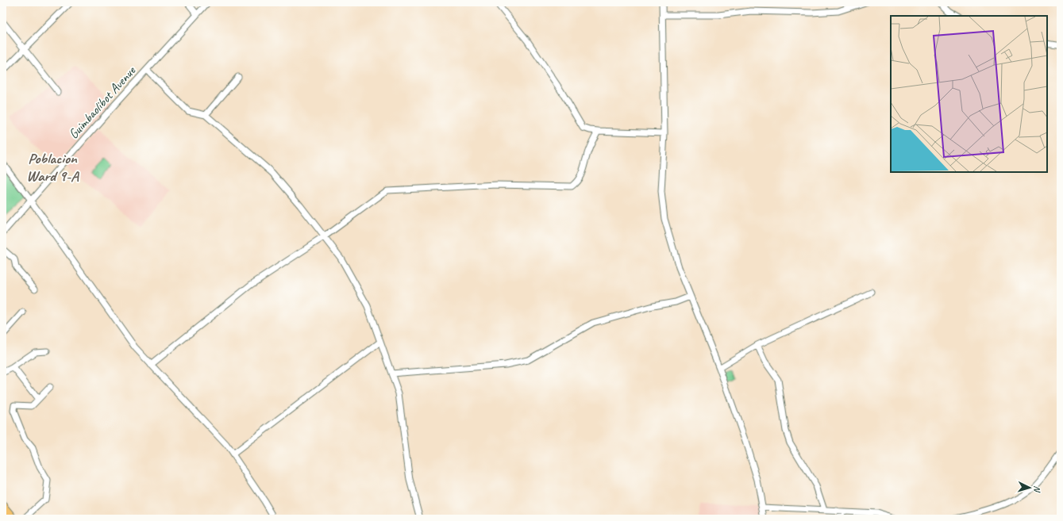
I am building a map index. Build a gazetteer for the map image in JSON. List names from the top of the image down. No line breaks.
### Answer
{"streets":{"street":["Guimbaolibot Avenue"]},"districts":["Poblacion Ward 9-A"],"north":"right"}
